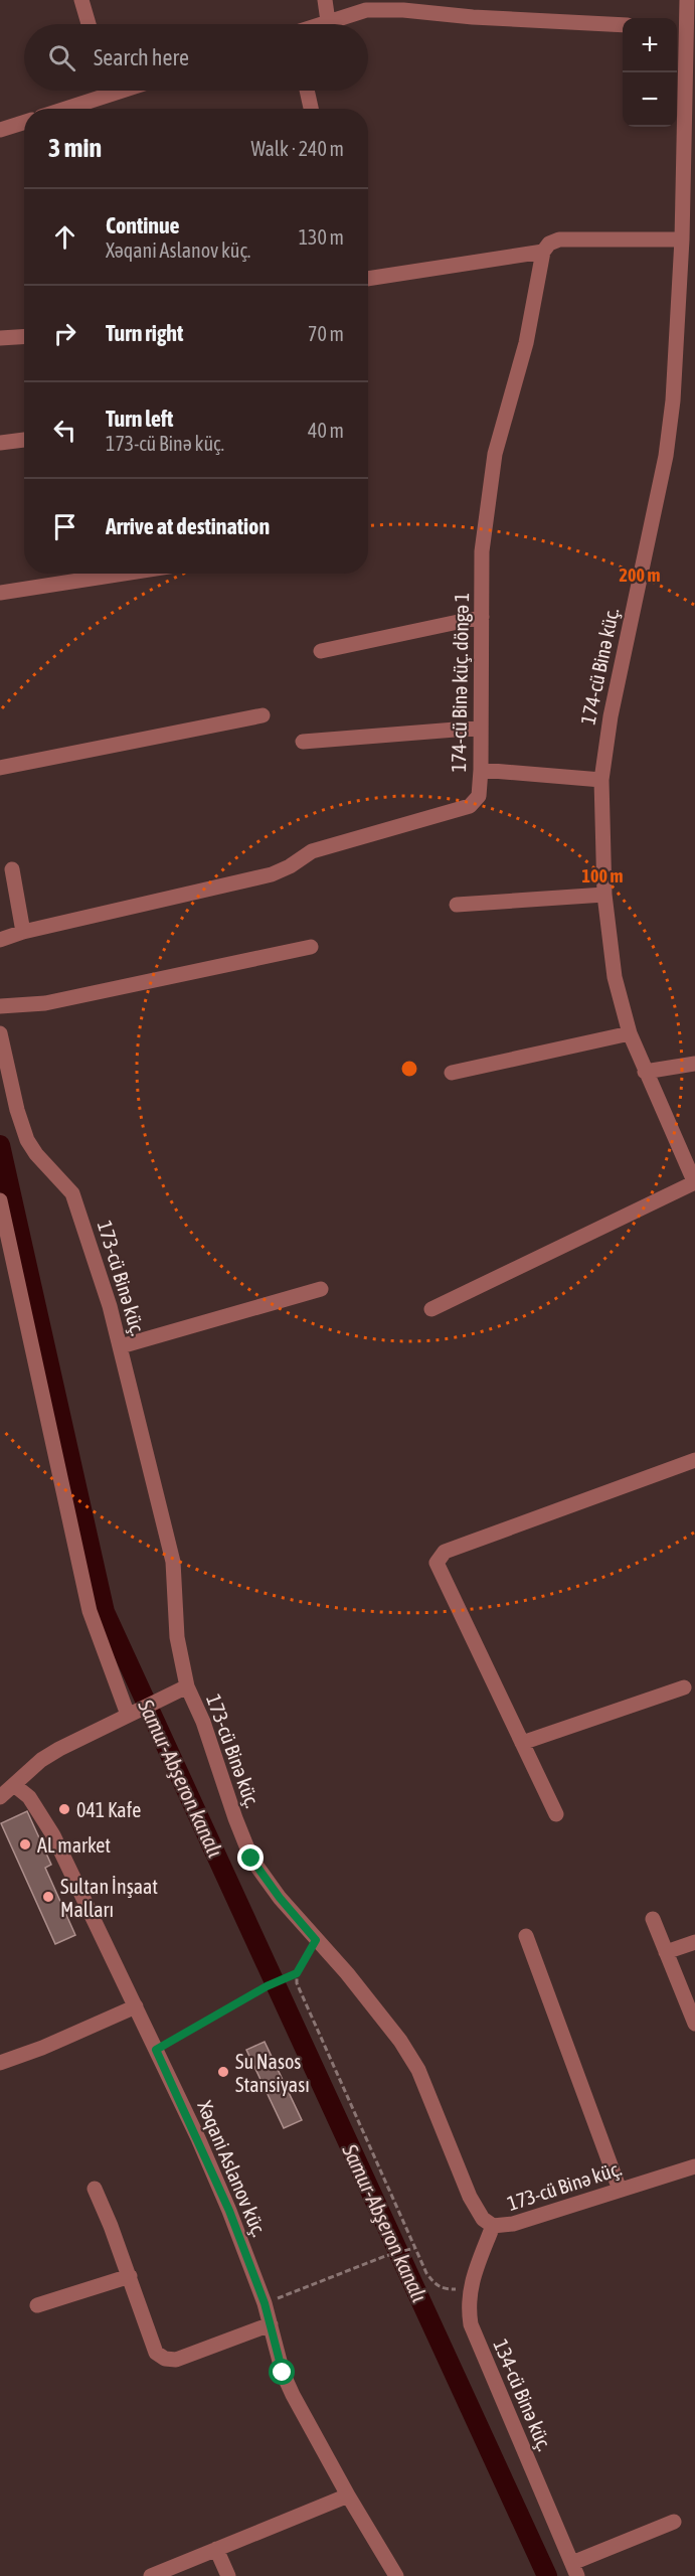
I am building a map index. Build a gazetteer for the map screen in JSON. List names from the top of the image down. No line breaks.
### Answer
{"streets":{"street":["174-cü Binə küç.","174-cü Binə küç. döngə 1","173-cü Binə küç.","Xəqani Aslanov küç.","134-cü Binə küç."]},"crossings":[["173-cü Binə küç.","134-cü Binə küç."]],"water":["Samur-Abşeron kanalı"],"places":["041 Kafe","AL market","Sultan İnşaat Malları","Su Nasos Stansiyası"],"page":{"map_buttons":["+","−"],"search":"Search here","heading":["3 min","Walk · 240 m"],"list":[["Continue","Xəqani Aslanov küç.","130 m"],["Turn right","70 m"],["Turn left","173-cü Binə küç.","40 m"],"Arrive at destination"]},"rings":["200 m","100 m"]}
